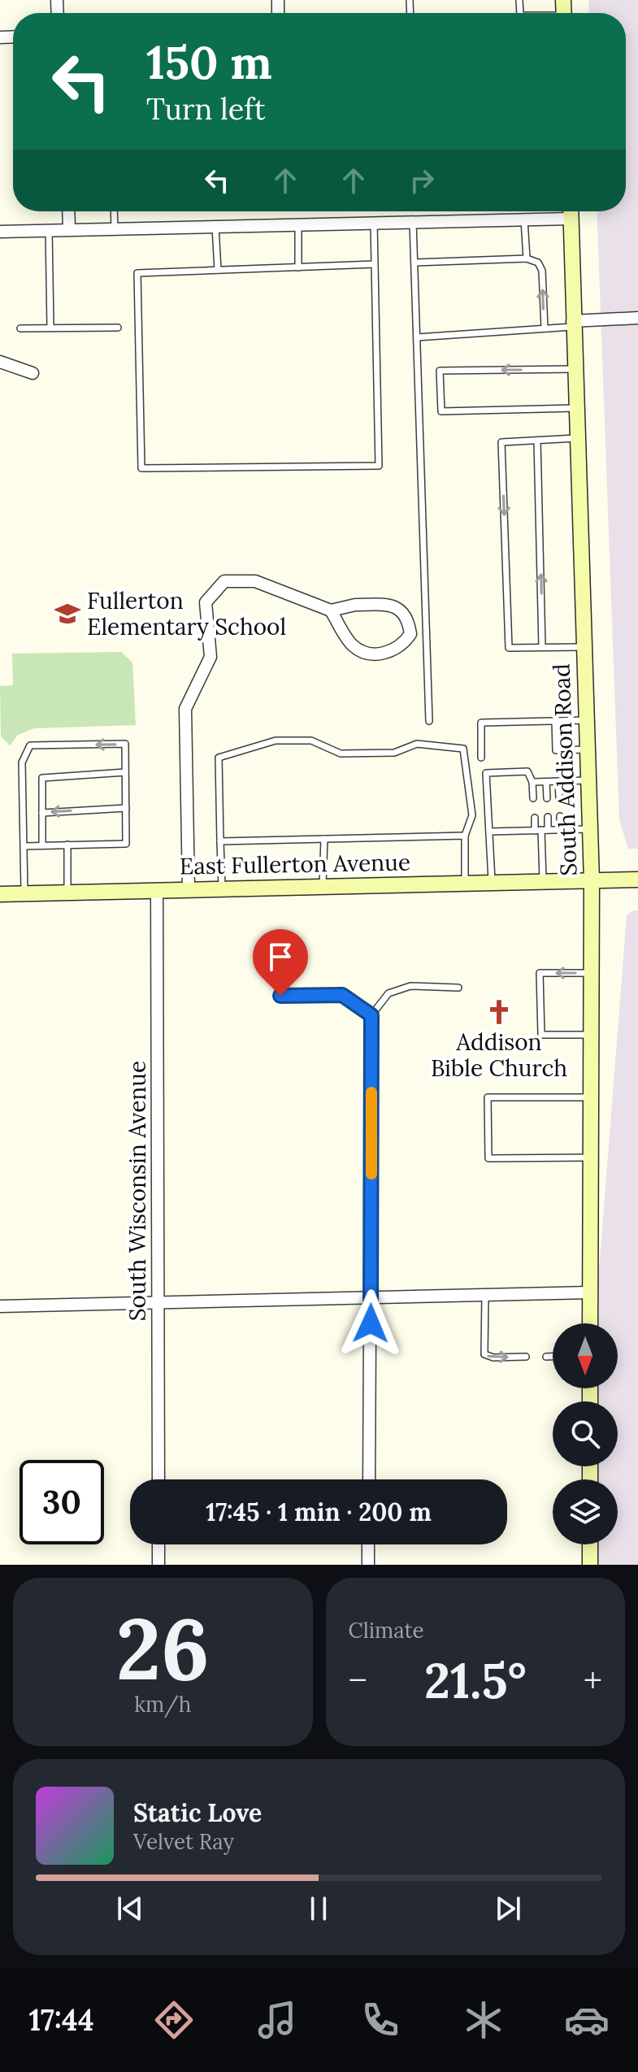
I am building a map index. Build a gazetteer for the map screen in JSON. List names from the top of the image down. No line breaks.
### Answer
{"streets":{"street":["South Addison Road","East Fullerton Avenue","South Wisconsin Avenue"]},"crossings":[["South Addison Road","East Fullerton Avenue"],["East Fullerton Avenue","South Wisconsin Avenue"]],"places":{"school or university":["Fullerton Elementary School"],"church":["Addison Bible Church"]},"north":"bottom","page":{"turn":["150 m","Turn left"],"limit":"30","trip":"17:45 · 1 min · 200 m","tile":[["26","km/h"],"Climate"],"heat":["−","21.5°","+"],"song":["Static Love","Velvet Ray"],"tabs":"17:44"}}
